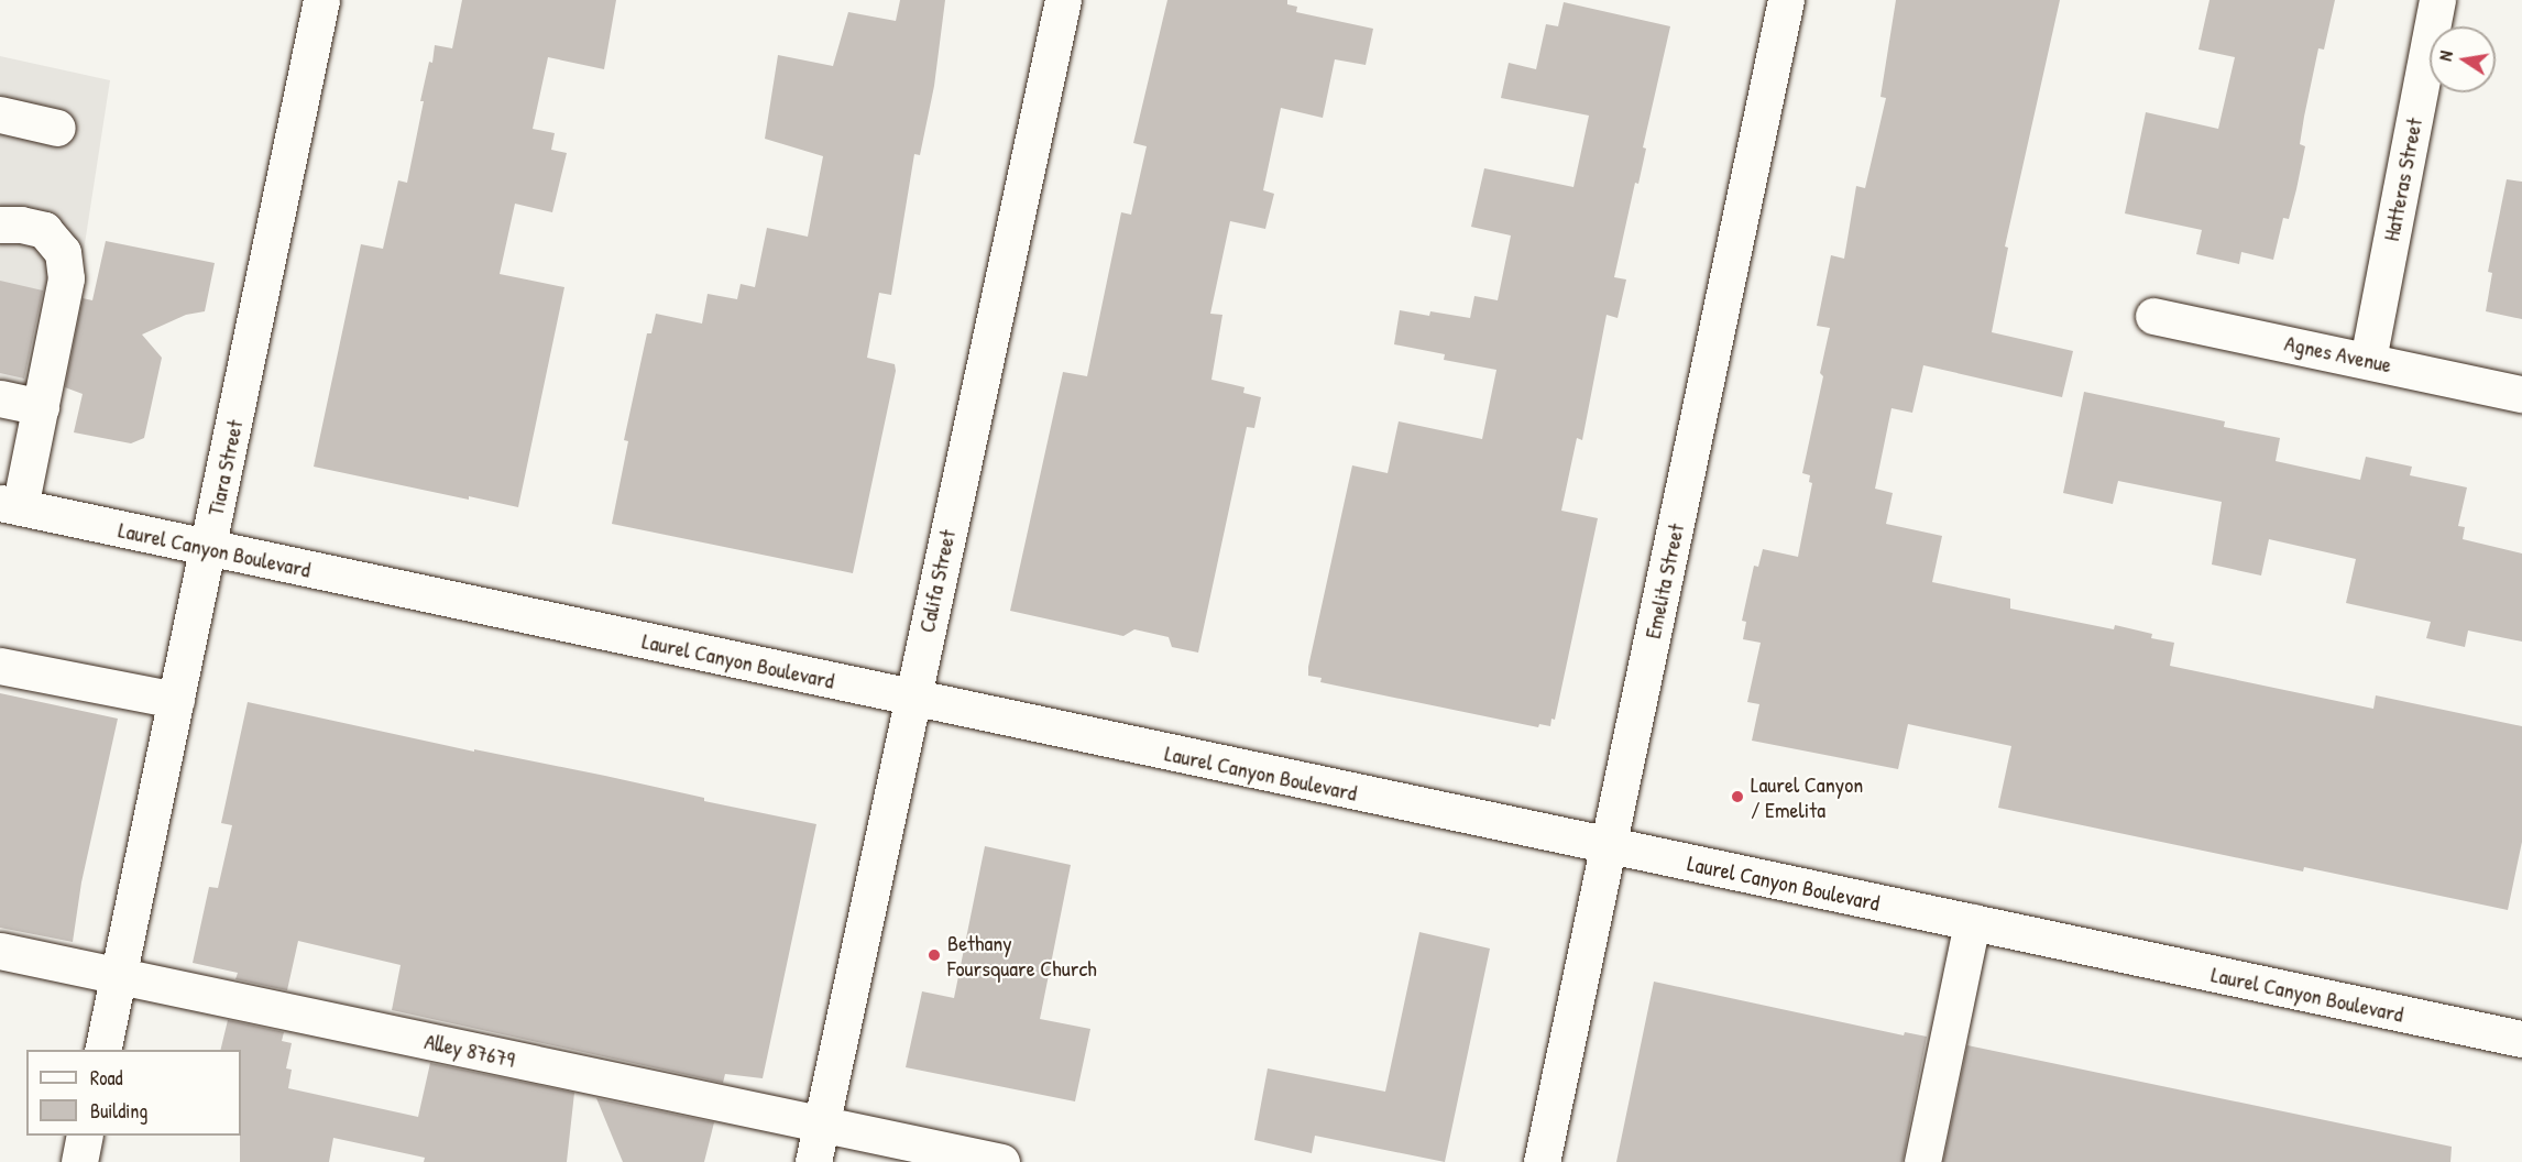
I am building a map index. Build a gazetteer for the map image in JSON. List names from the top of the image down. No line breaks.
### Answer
{"streets":{"street":["Hatteras Street","Agnes Avenue","Tiara Street","Laurel Canyon Boulevard","Califa Street","Emelita Street","Alley 87679"]},"crossings":[["Hatteras Street","Agnes Avenue"],["Tiara Street","Laurel Canyon Boulevard"],["Tiara Street","Alley 87679"],["Laurel Canyon Boulevard","Califa Street"],["Laurel Canyon Boulevard","Emelita Street"],["Califa Street","Alley 87679"]],"places":["Laurel Canyon / Emelita","Bethany Foursquare Church"],"legend":["Road","Building"],"north":"left"}
